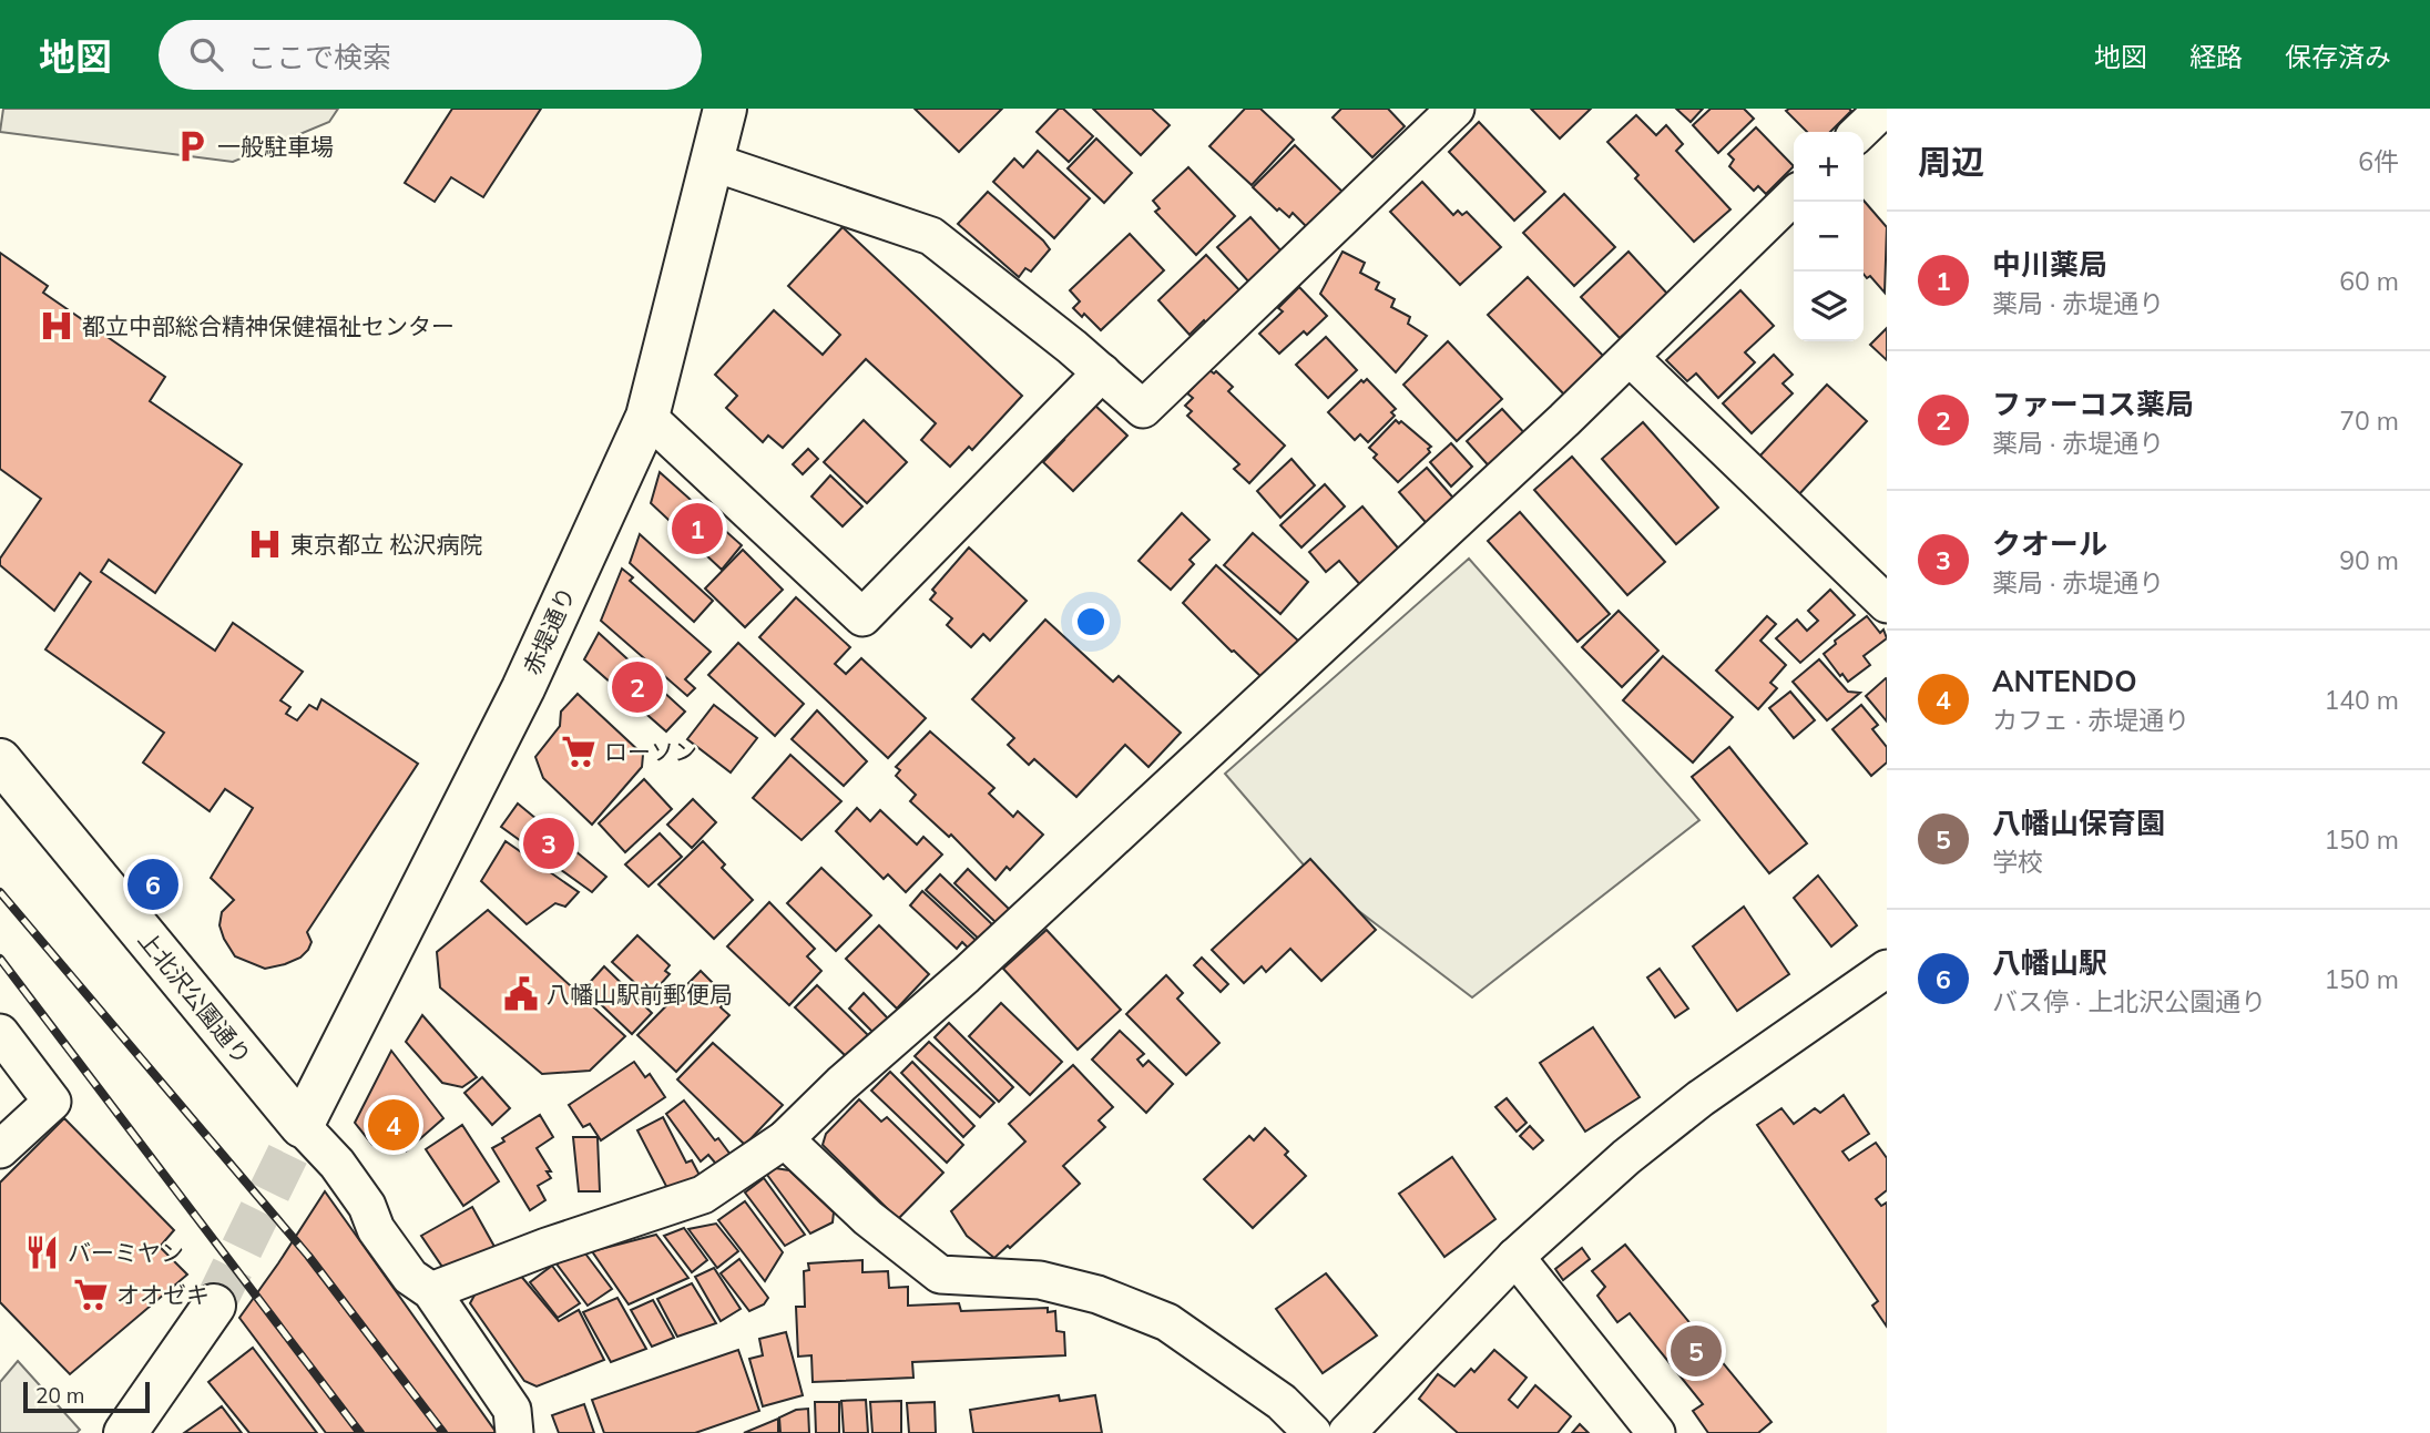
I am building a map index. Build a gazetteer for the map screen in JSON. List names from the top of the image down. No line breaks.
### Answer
{"streets":{"street":["赤堤通り","上北沢公園通り"]},"crossings":[["赤堤通り","上北沢公園通り"]],"places":{"parking":["一般駐車場"],"hospital":["都立中部総合精神保健福祉センター","東京都立 松沢病院"],"supermarket":["ローソン","オオゼキ"],"public building":["八幡山駅前郵便局"],"restaurant":["バーミヤン"]},"scale_bar":"20 m","page":{"header":"地図","search":"ここで検索","nav":["地図","経路","保存済み"],"heading":["周辺","6件"],"map_buttons":["+","−"],"list":[{"mark":"1","name":"中川薬局","note":"薬局 · 赤堤通り","value":"60 m"},{"mark":"2","name":"ファーコス薬局","note":"薬局 · 赤堤通り","value":"70 m"},{"mark":"3","name":"クオール","note":"薬局 · 赤堤通り","value":"90 m"},{"mark":"4","name":"ANTENDO","note":"カフェ · 赤堤通り","value":"140 m"},{"mark":"5","name":"八幡山保育園","note":"学校","value":"150 m"},{"mark":"6","name":"八幡山駅","note":"バス停 · 上北沢公園通り","value":"150 m"}],"pins":["1","2","3","6","4","5"],"scale":"20 m"}}
